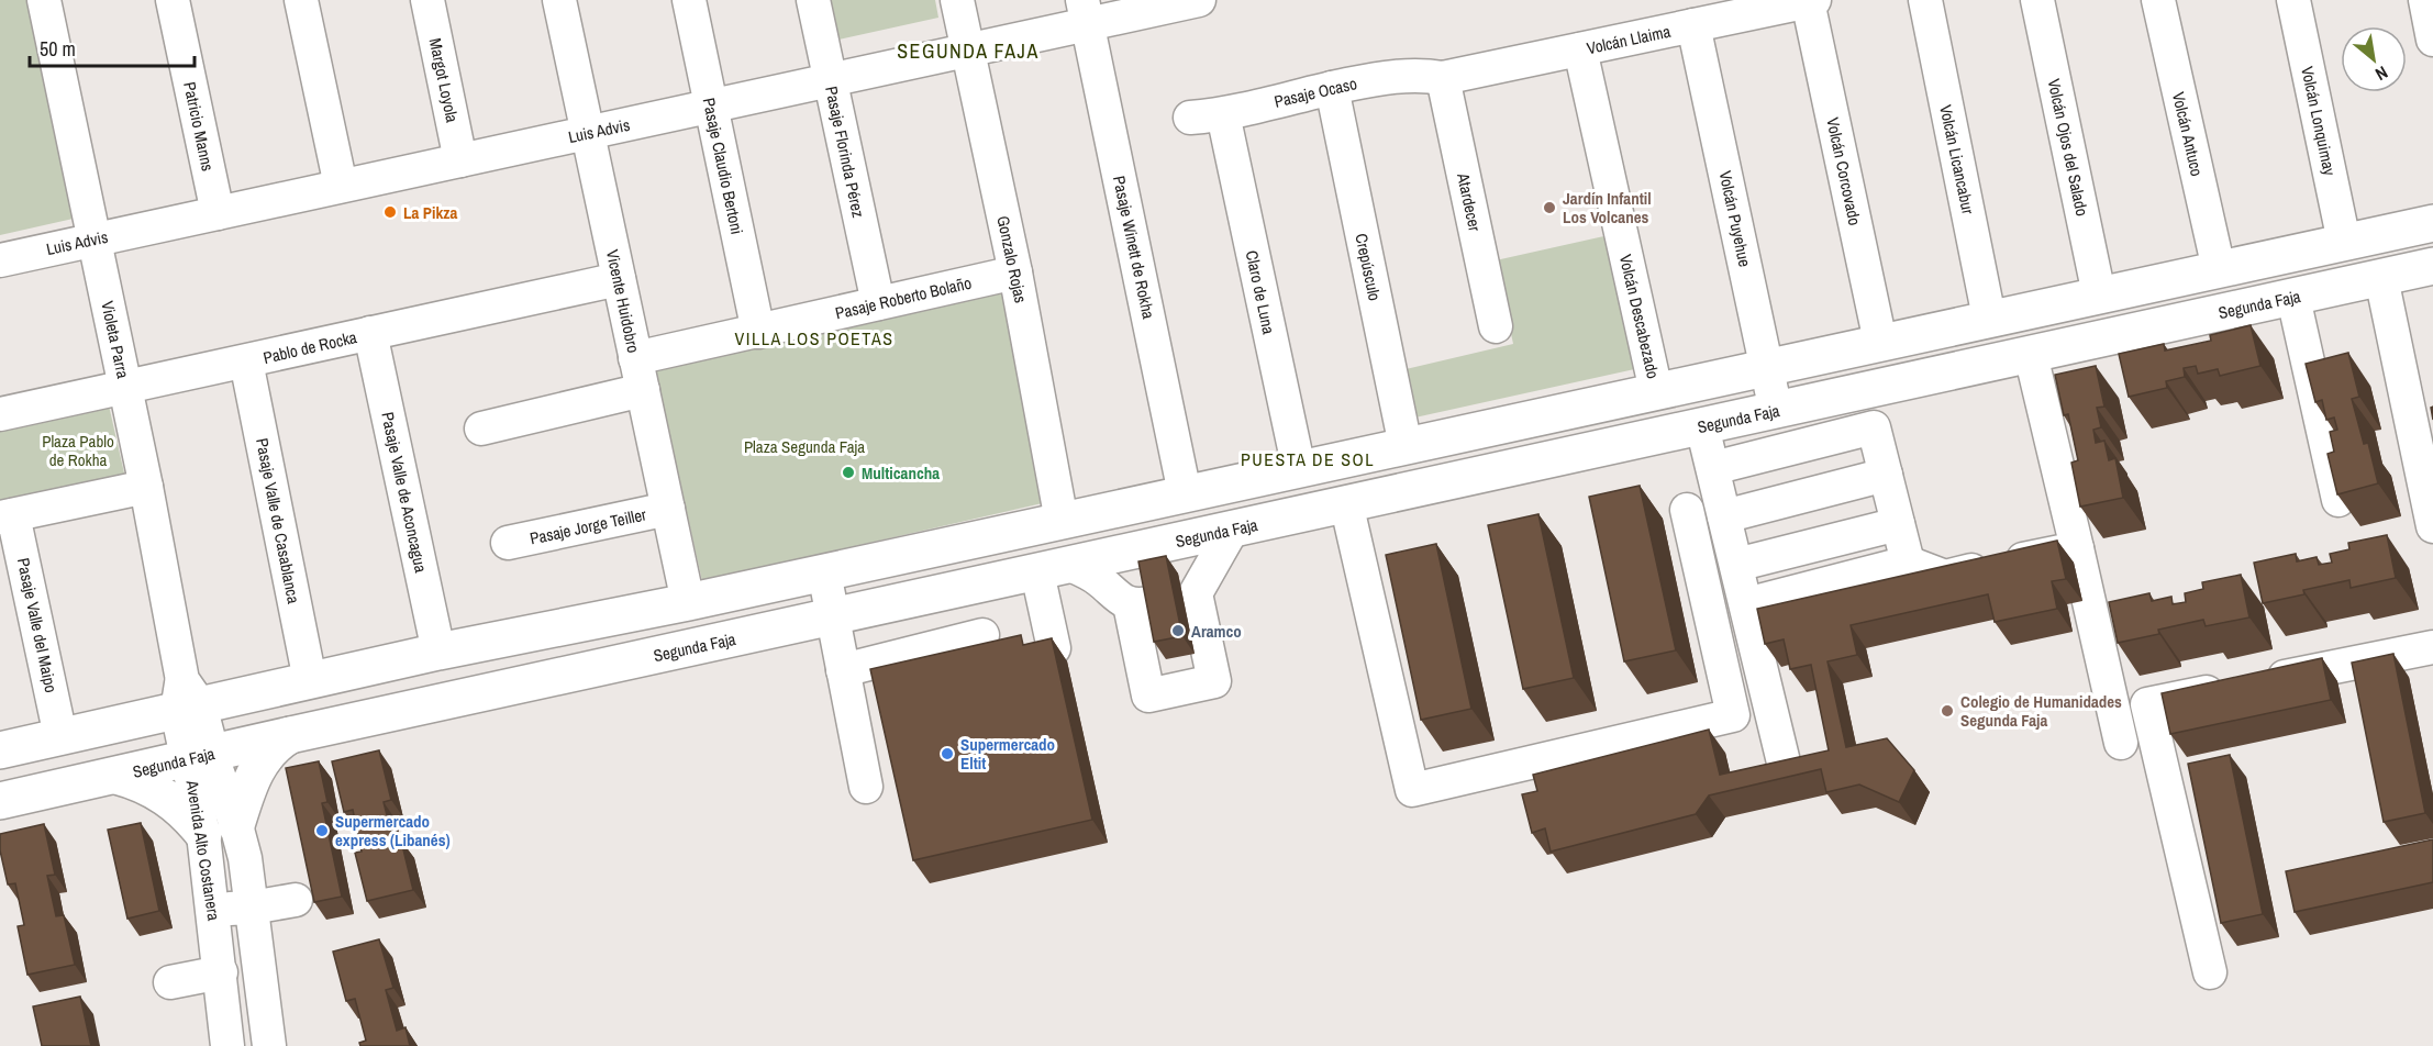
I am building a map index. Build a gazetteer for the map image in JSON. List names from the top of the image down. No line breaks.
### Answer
{"streets":{"main road":["Segunda Faja"],"street":["Volcán Llaima","Margot Loyola","Pasaje Ocaso","Volcán Lonquimay","Patricio Manns","Luis Advis","Volcán Antuco","Volcán Ojos del Salado","Pasaje Florinda Pérez","Volcán Licancabur","Pasaje Claudio Bertoni","Volcán Corcovado","Atardecer","Volcán Puyehue","Pasaje Winett de Rokha","Gonzalo Rojas","Crepúsculo","Claro de Luna","Pasaje Roberto Bolaño","Vicente Huidobro","Volcán Descabezado","Violeta Parra","Pablo de Rocka","Pasaje Valle de Aconcagua","Pasaje Valle de Casablanca","Pasaje Jorge Teiller","Pasaje Valle del Maipo","Avenida Alto Costanera"]},"crossings":[["Volcán Llaima","Pasaje Ocaso"],["Volcán Llaima","Volcán Corcovado"],["Volcán Llaima","Atardecer"],["Volcán Llaima","Volcán Puyehue"],["Volcán Llaima","Volcán Descabezado"],["Margot Loyola","Luis Advis"],["Pasaje Ocaso","Atardecer"],["Pasaje Ocaso","Crepúsculo"],["Pasaje Ocaso","Claro de Luna"],["Patricio Manns","Luis Advis"],["Luis Advis","Pasaje Florinda Pérez"],["Luis Advis","Pasaje Claudio Bertoni"],["Luis Advis","Pasaje Winett de Rokha"],["Luis Advis","Gonzalo Rojas"],["Luis Advis","Vicente Huidobro"],["Luis Advis","Violeta Parra"],["Pasaje Florinda Pérez","Pasaje Roberto Bolaño"],["Pasaje Claudio Bertoni","Pasaje Roberto Bolaño"],["Volcán Puyehue","Segunda Faja"],["Gonzalo Rojas","Pasaje Roberto Bolaño"],["Pasaje Roberto Bolaño","Vicente Huidobro"],["Vicente Huidobro","Pablo de Rocka"],["Vicente Huidobro","Pasaje Jorge Teiller"],["Segunda Faja","Avenida Alto Costanera"],["Violeta Parra","Pablo de Rocka"],["Violeta Parra","Avenida Alto Costanera"],["Pablo de Rocka","Pasaje Valle de Aconcagua"],["Pablo de Rocka","Pasaje Valle de Casablanca"]],"districts":["SEGUNDA FAJA","VILLA LOS POETAS","PUESTA DE SOL"],"parks":["Plaza Pablo de Rokha","Plaza Segunda Faja"],"places":["Jardín Infantil Los Volcanes","La Pikza","Multicancha","Aramco","Colegio de Humanidades Segunda Faja","Supermercado Eltit","Supermercado express (Libanés)"],"scale_bar":"50 m","north":"bottom right"}
